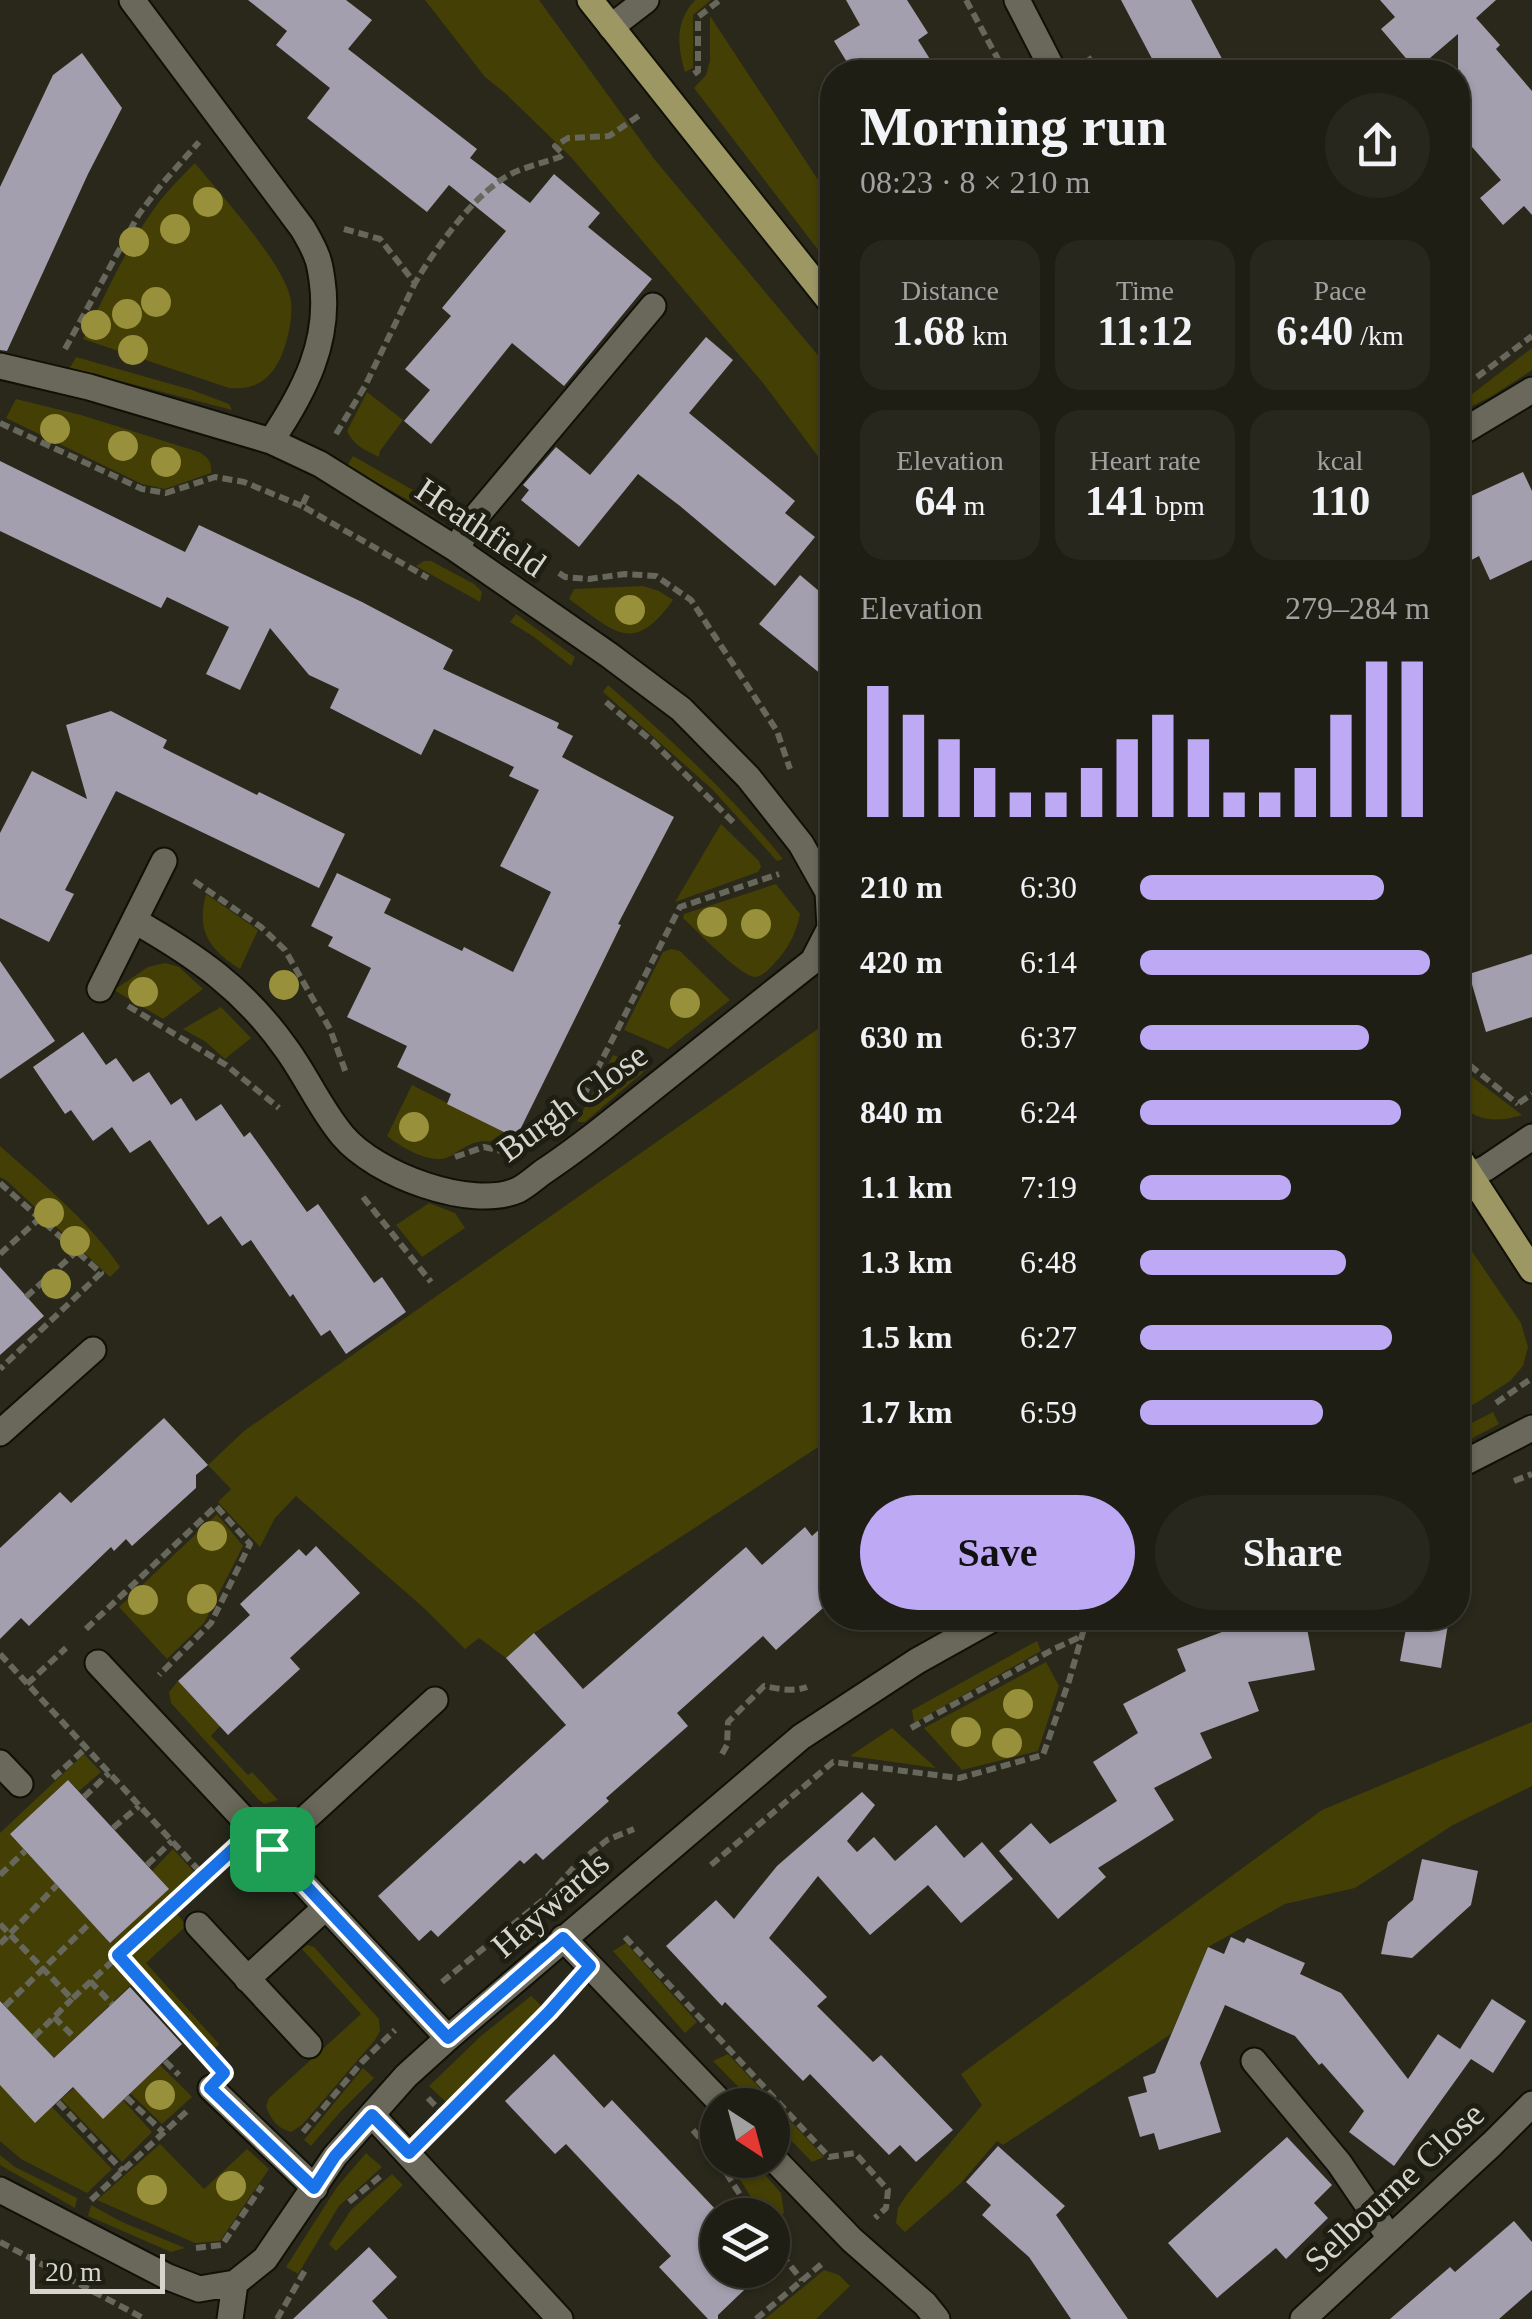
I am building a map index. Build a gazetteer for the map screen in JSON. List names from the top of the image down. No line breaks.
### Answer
{"streets":{"street":["Heathfield","Burgh Close","Haywards","Selbourne Close"]},"scale_bar":"20 m","north":"bottom right","page":{"heading":["Morning run","08:23 · 8 × 210 m"],"stats":[["Distance","1.68 km"],["Time","11:12"],["Pace","6:40 /km"],["Elevation","64 m"],["Heart rate","141 bpm"],["kcal","110"]],"chart":["Elevation","279–284 m"],"list":[{"name":"210 m","note":"6:30"},{"name":"420 m","note":"6:14"},{"name":"630 m","note":"6:37"},{"name":"840 m","note":"6:24"},{"name":"1.1 km","note":"7:19"},{"name":"1.3 km","note":"6:48"},{"name":"1.5 km","note":"6:27"},{"name":"1.7 km","note":"6:59"}],"buttons":["Save","Share"],"scale":"20 m"}}
